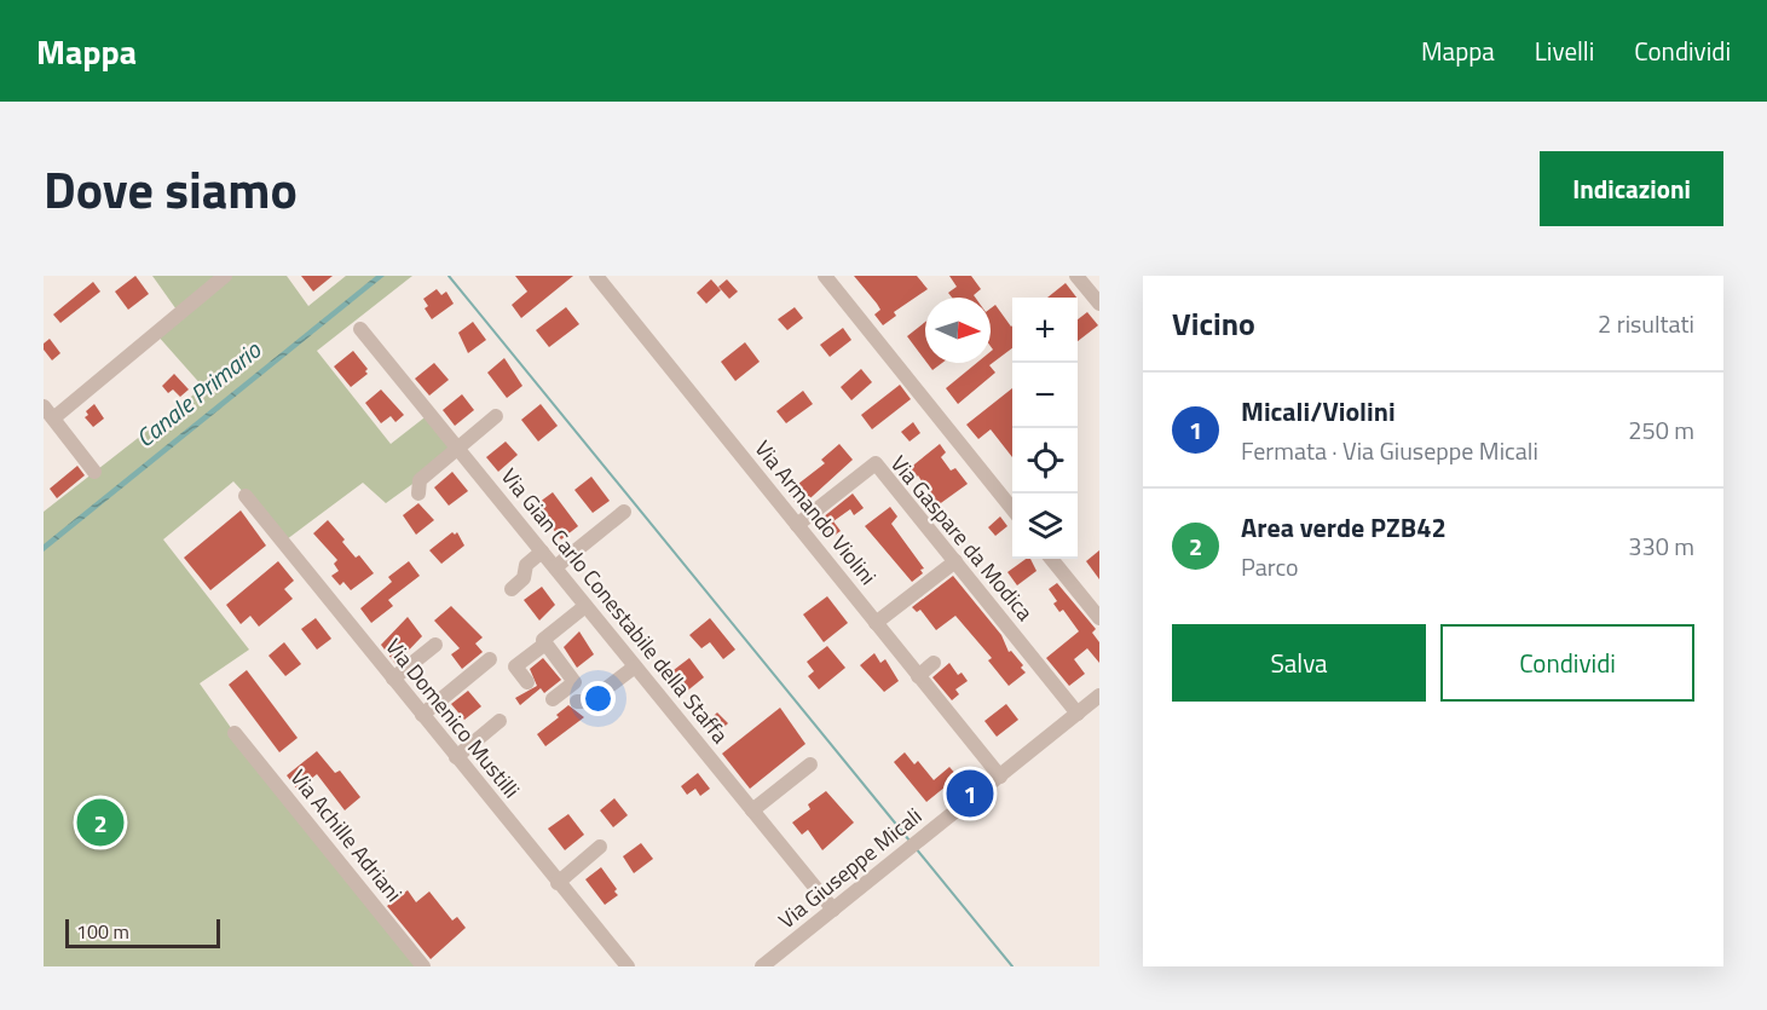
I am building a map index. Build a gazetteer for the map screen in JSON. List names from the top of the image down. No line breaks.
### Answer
{"streets":{"street":["Via Armando Violini","Via Gaspare da Modica","Via Gian Carlo Conestabile della Staffa","Via Domenico Mustilli","Via Achille Adriani","Via Giuseppe Micali"]},"crossings":[["Via Armando Violini","Via Gaspare da Modica"],["Via Armando Violini","Via Giuseppe Micali"],["Via Gaspare da Modica","Via Giuseppe Micali"],["Via Gian Carlo Conestabile della Staffa","Via Giuseppe Micali"]],"water":["Canale Primario"],"scale_bar":"100 m","north":"right","page":{"header":"Mappa","nav":["Mappa","Livelli","Condividi"],"title":"Dove siamo","buttons":["Indicazioni",["Salva","Condividi"]],"heading":["Vicino","2 risultati"],"map_buttons":["+","−"],"list":[{"mark":"1","name":"Micali/Violini","note":"Fermata · Via Giuseppe Micali","value":"250 m"},{"mark":"2","name":"Area verde PZB42","note":"Parco","value":"330 m"}],"pins":["1","2"],"scale":"100 m"}}
